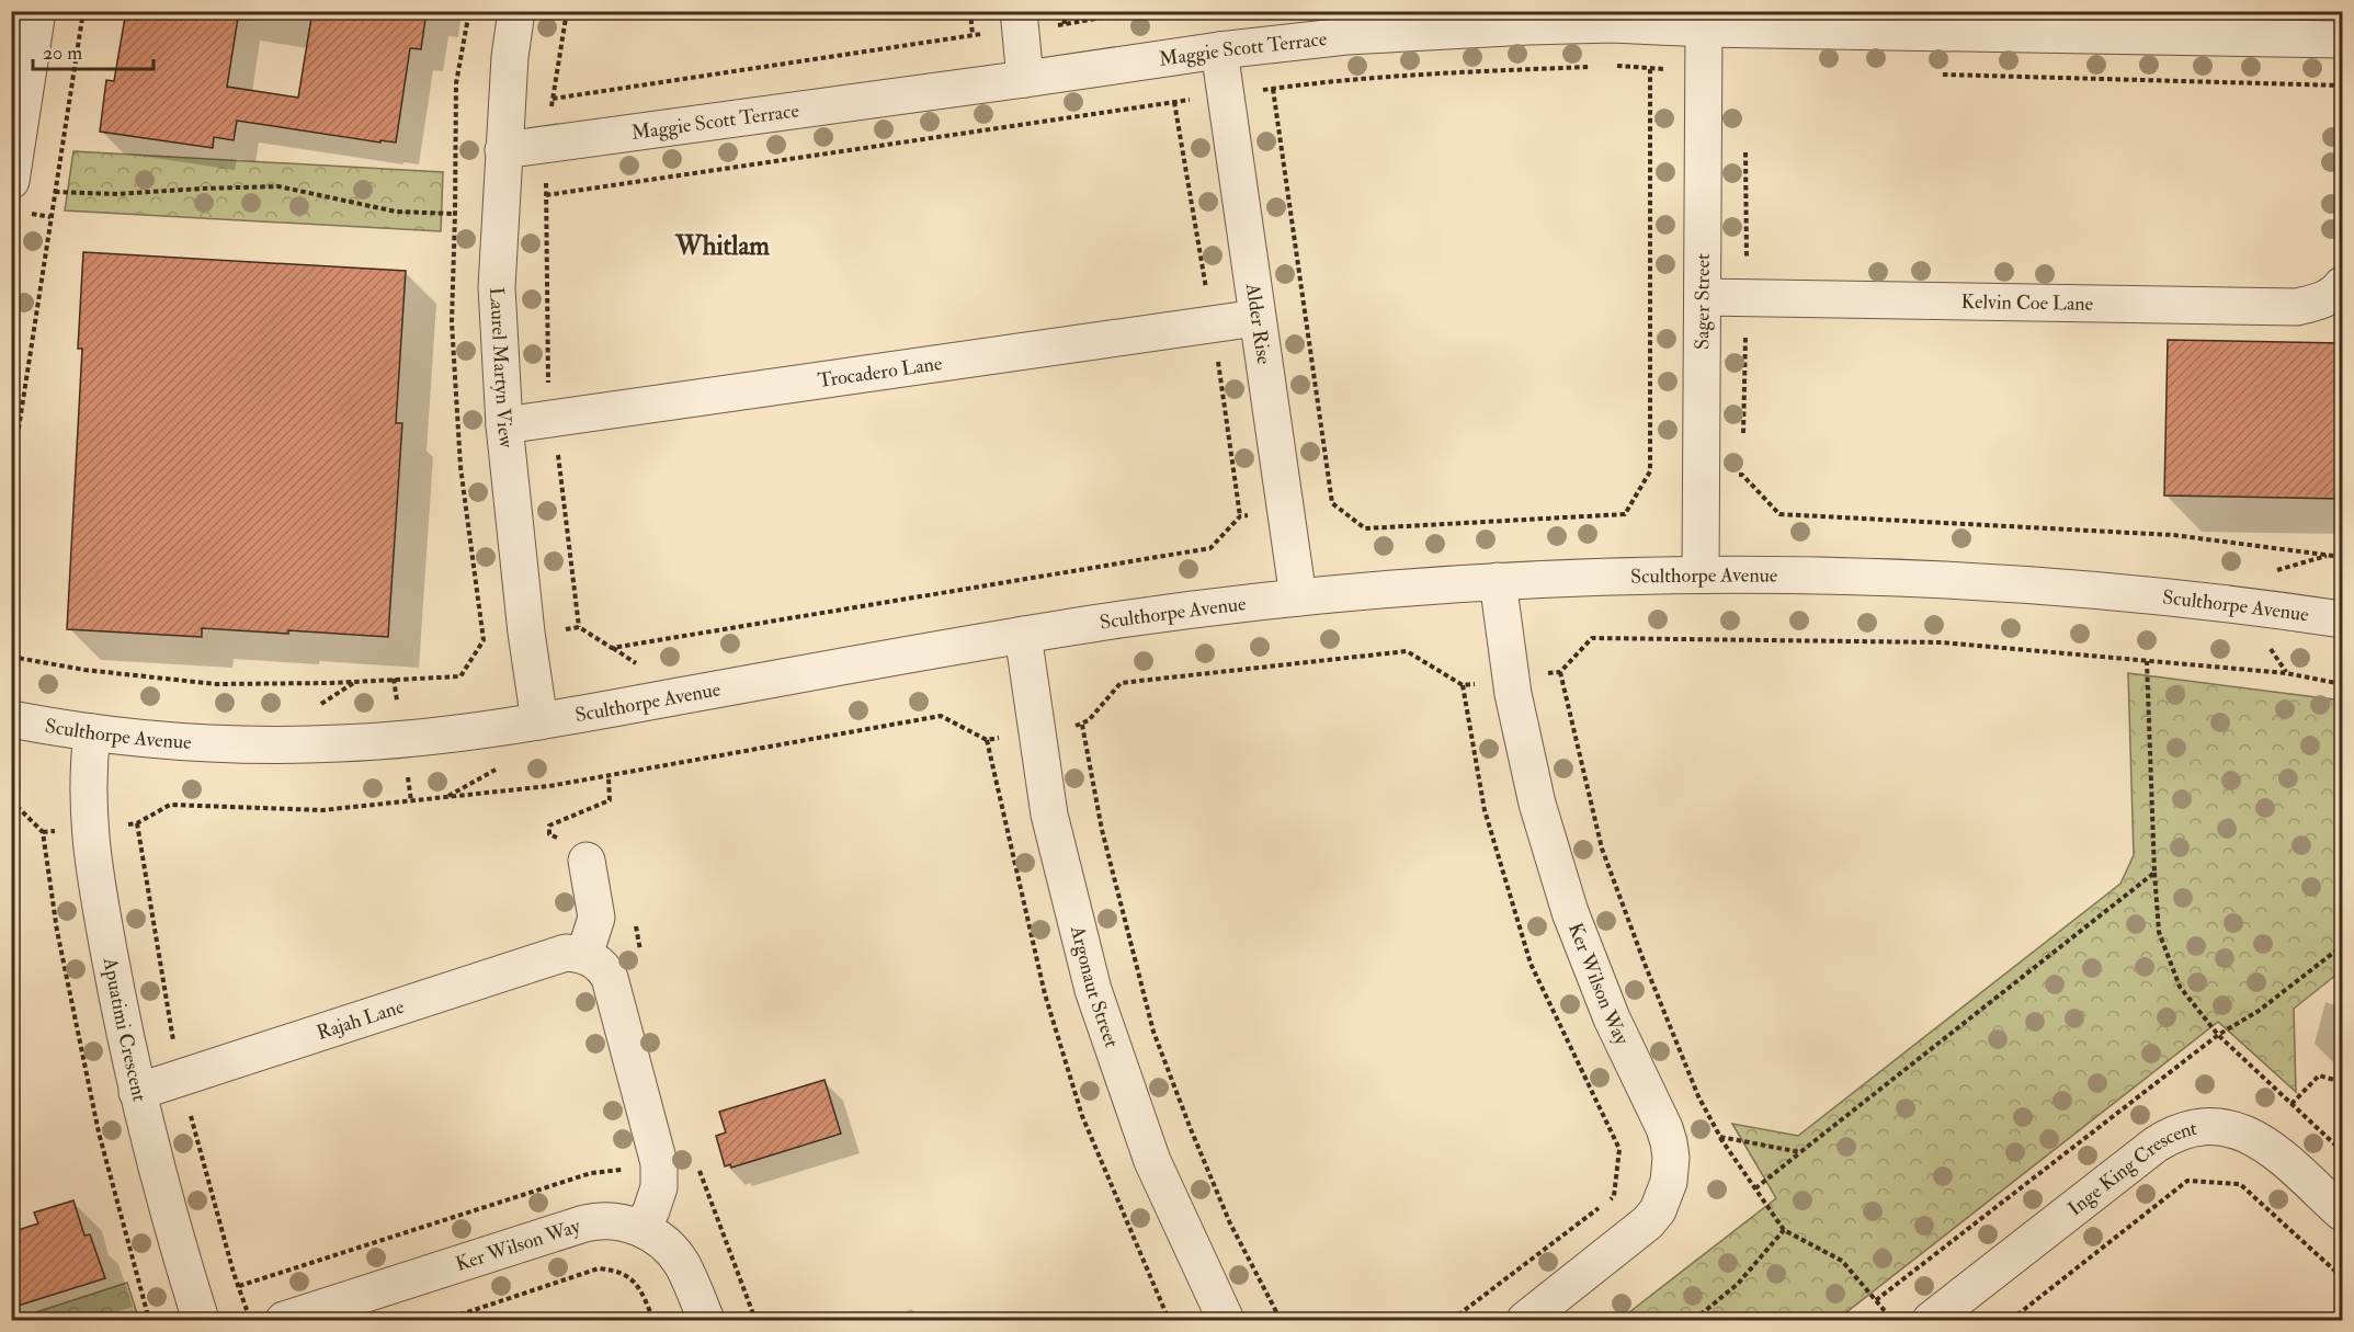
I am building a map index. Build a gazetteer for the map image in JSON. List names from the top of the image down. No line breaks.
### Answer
{"streets":{"street":["Maggie Scott Terrace","Sager Street","Kelvin Coe Lane","Alder Rise","Laurel Martyn View","Trocadero Lane","Sculthorpe Avenue","Ker Wilson Way","Argonaut Street","Rajah Lane","Apuatimi Crescent","Inge King Crescent"]},"crossings":[["Maggie Scott Terrace","Sager Street"],["Maggie Scott Terrace","Alder Rise"],["Maggie Scott Terrace","Laurel Martyn View"],["Sager Street","Kelvin Coe Lane"],["Sager Street","Sculthorpe Avenue"],["Alder Rise","Trocadero Lane"],["Alder Rise","Sculthorpe Avenue"],["Laurel Martyn View","Trocadero Lane"],["Laurel Martyn View","Sculthorpe Avenue"],["Sculthorpe Avenue","Ker Wilson Way"],["Sculthorpe Avenue","Argonaut Street"],["Sculthorpe Avenue","Apuatimi Crescent"],["Rajah Lane","Apuatimi Crescent"]],"districts":["Whitlam"],"scale_bar":"20 m"}
